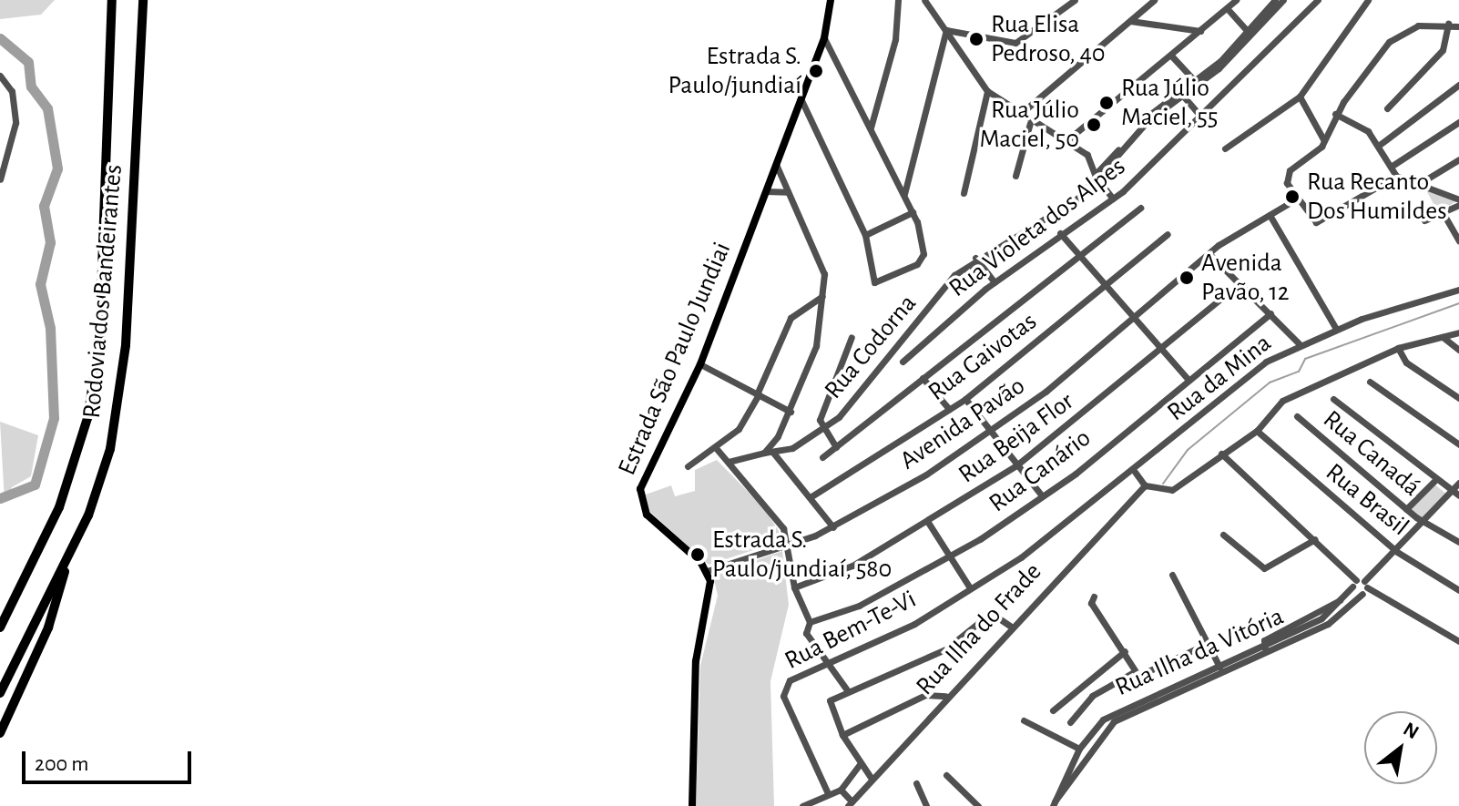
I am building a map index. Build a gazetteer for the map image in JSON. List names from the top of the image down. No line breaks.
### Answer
{"streets":{"highway":["Rodovia dos Bandeirantes"],"main road":["Estrada São Paulo Jundiai"],"street":["Rua Violeta dos Alpes","Rua Codorna","Rua Gaivotas","Rua da Mina","Avenida Pavão","Rua Beija Flor","Rua Canadá","Rua Canário","Rua Brasil","Rua Ilha do Frade","Rua Bem-Te-Vi","Rua Ilha da Vitória"]},"crossings":[["Estrada São Paulo Jundiai","Avenida Pavão"],["Rua da Mina","Rua Bem-Te-Vi"],["Rua Canadá","Rua Ilha da Vitória"],["Rua Brasil","Rua Ilha da Vitória"]],"places":["Rua Elisa Pedroso, 40","Estrada S. Paulo/jundiaí","Rua Júlio Maciel, 55","Rua Júlio Maciel, 50","Rua Recanto Dos Humildes","Avenida Pavão, 12","Estrada S. Paulo/jundiaí, 580"],"scale_bar":"200 m","north":"top right"}
